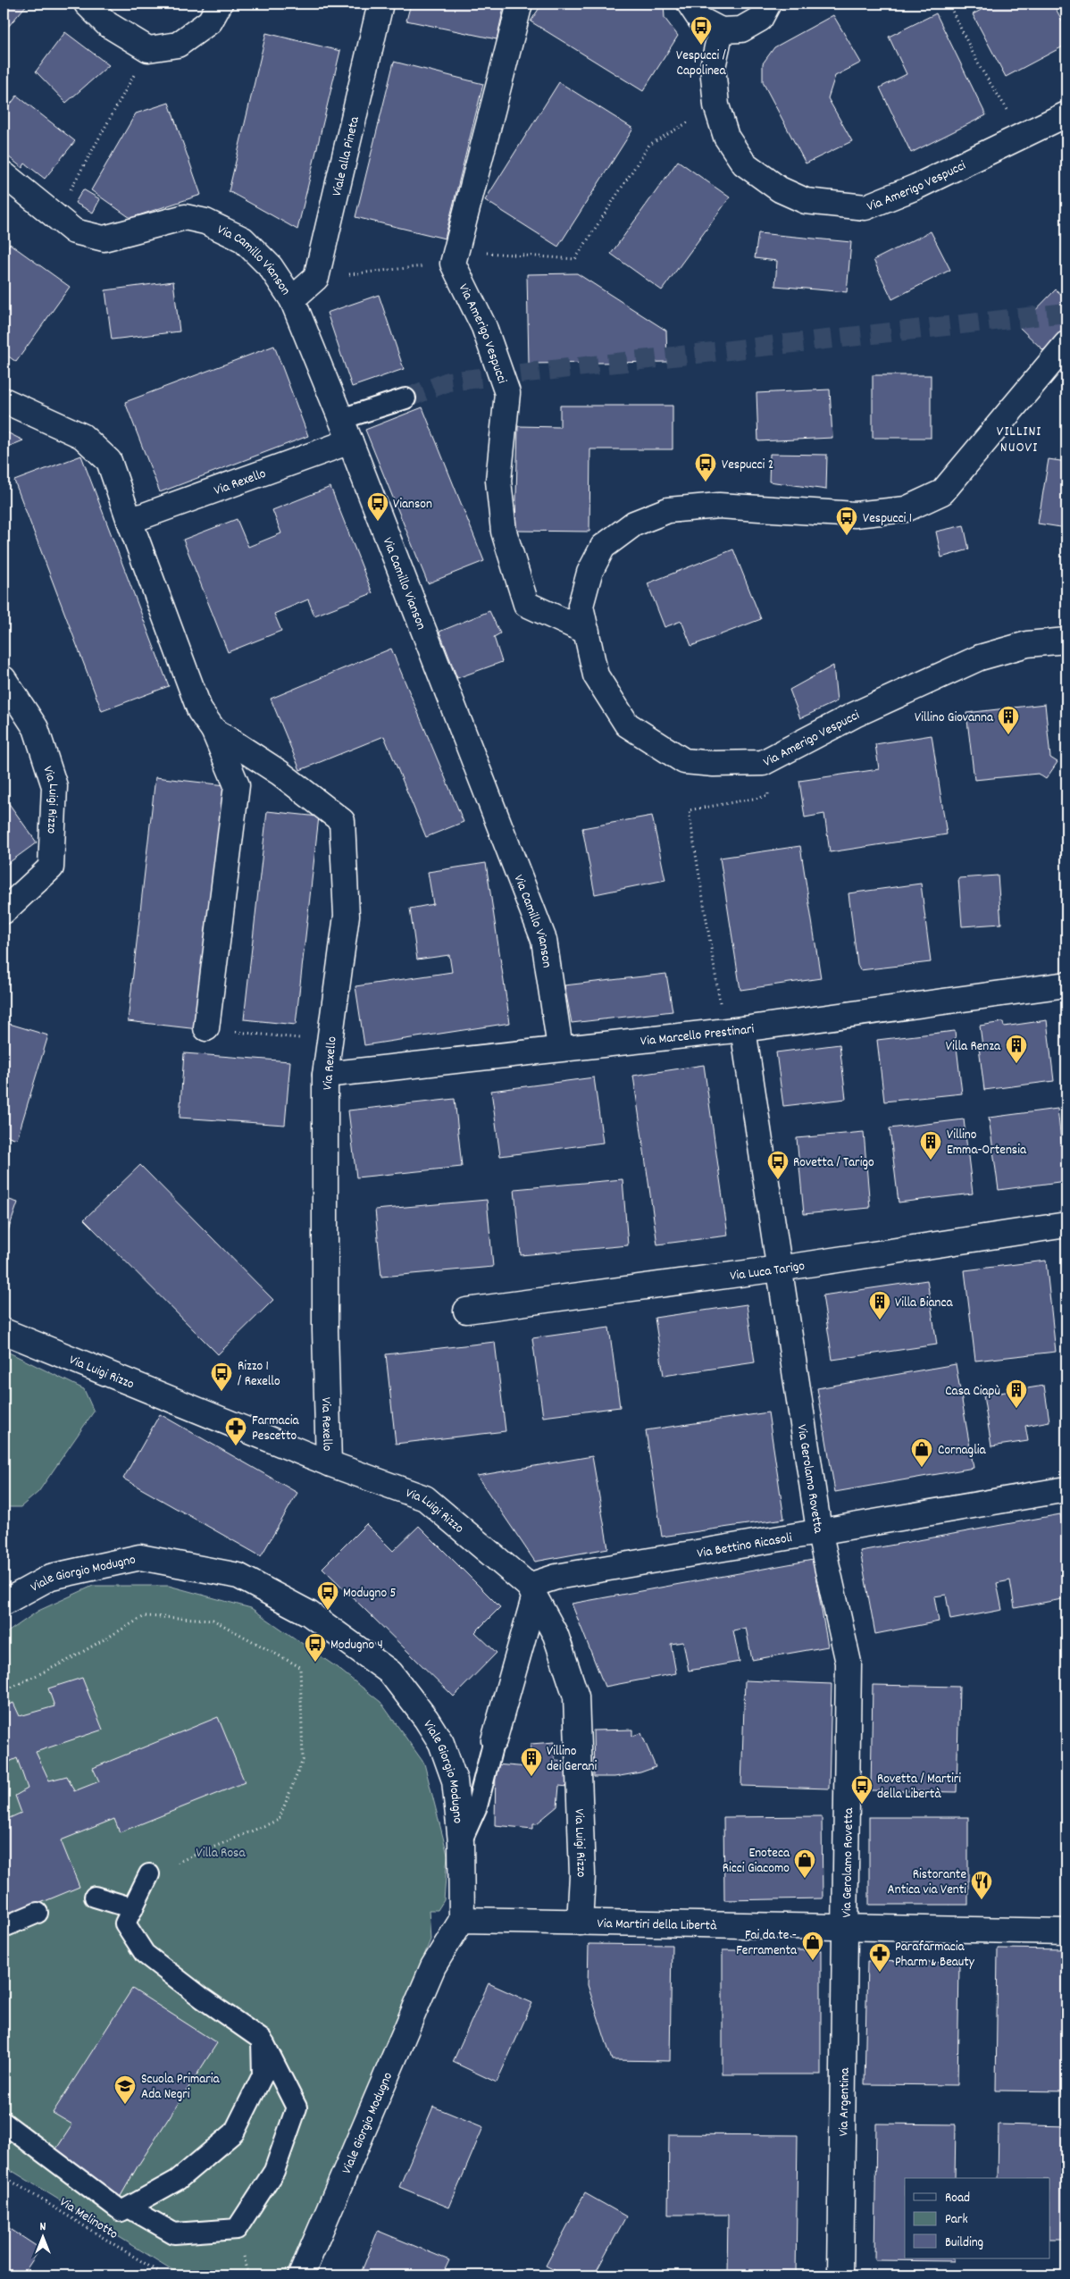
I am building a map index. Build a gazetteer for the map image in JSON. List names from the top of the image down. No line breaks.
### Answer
{"streets":{"street":["Viale alla Pineta","Via Amerigo Vespucci","Via Camillo Vianson","Via Rexello","Via Luigi Rizzo","Via Marcello Prestinari","Via Luca Tarigo","Via Gerolamo Rovetta","Via Bettino Ricasoli","Viale Giorgio Modugno","Via Martiri della Libertà","Via Argentina"],"path":["Via Melinotto"]},"crossings":[["Via Camillo Vianson","Via Rexello"],["Via Camillo Vianson","Via Marcello Prestinari"],["Via Rexello","Via Luigi Rizzo"],["Via Rexello","Via Marcello Prestinari"],["Via Luigi Rizzo","Via Bettino Ricasoli"],["Via Luigi Rizzo","Via Martiri della Libertà"],["Via Marcello Prestinari","Via Gerolamo Rovetta"],["Via Luca Tarigo","Via Gerolamo Rovetta"],["Via Gerolamo Rovetta","Via Bettino Ricasoli"],["Via Gerolamo Rovetta","Via Martiri della Libertà"],["Via Gerolamo Rovetta","Via Argentina"],["Viale Giorgio Modugno","Via Martiri della Libertà"],["Via Martiri della Libertà","Via Argentina"]],"districts":["VILLINI NUOVI"],"parks":["Villa Rosa"],"places":{"bus stop":["Vespucci / Capolinea","Vespucci 2","Vianson","Vespucci 1","Rovetta / Tarigo","Rizzo 1 / Rexello","Modugno 5","Modugno 4","Rovetta / Martiri della Libertà"],"building":["Villino Giovanna","Villa Renza","Villino Emma-Ortensia","Villa Bianca","Casa Ciapù","Villino dei Gerani"],"pharmacy":["Farmacia Pescetto","Parafarmacia Pharm & Beauty"],"shop":["Cornaglia","Enoteca Ricci Giacomo","Fai da te - Ferramenta"],"restaurant":["Ristorante Antica via Venti"],"school or university":["Scuola Primaria Ada Negri"]},"legend":["Road","Park","Building"],"north":"top"}
